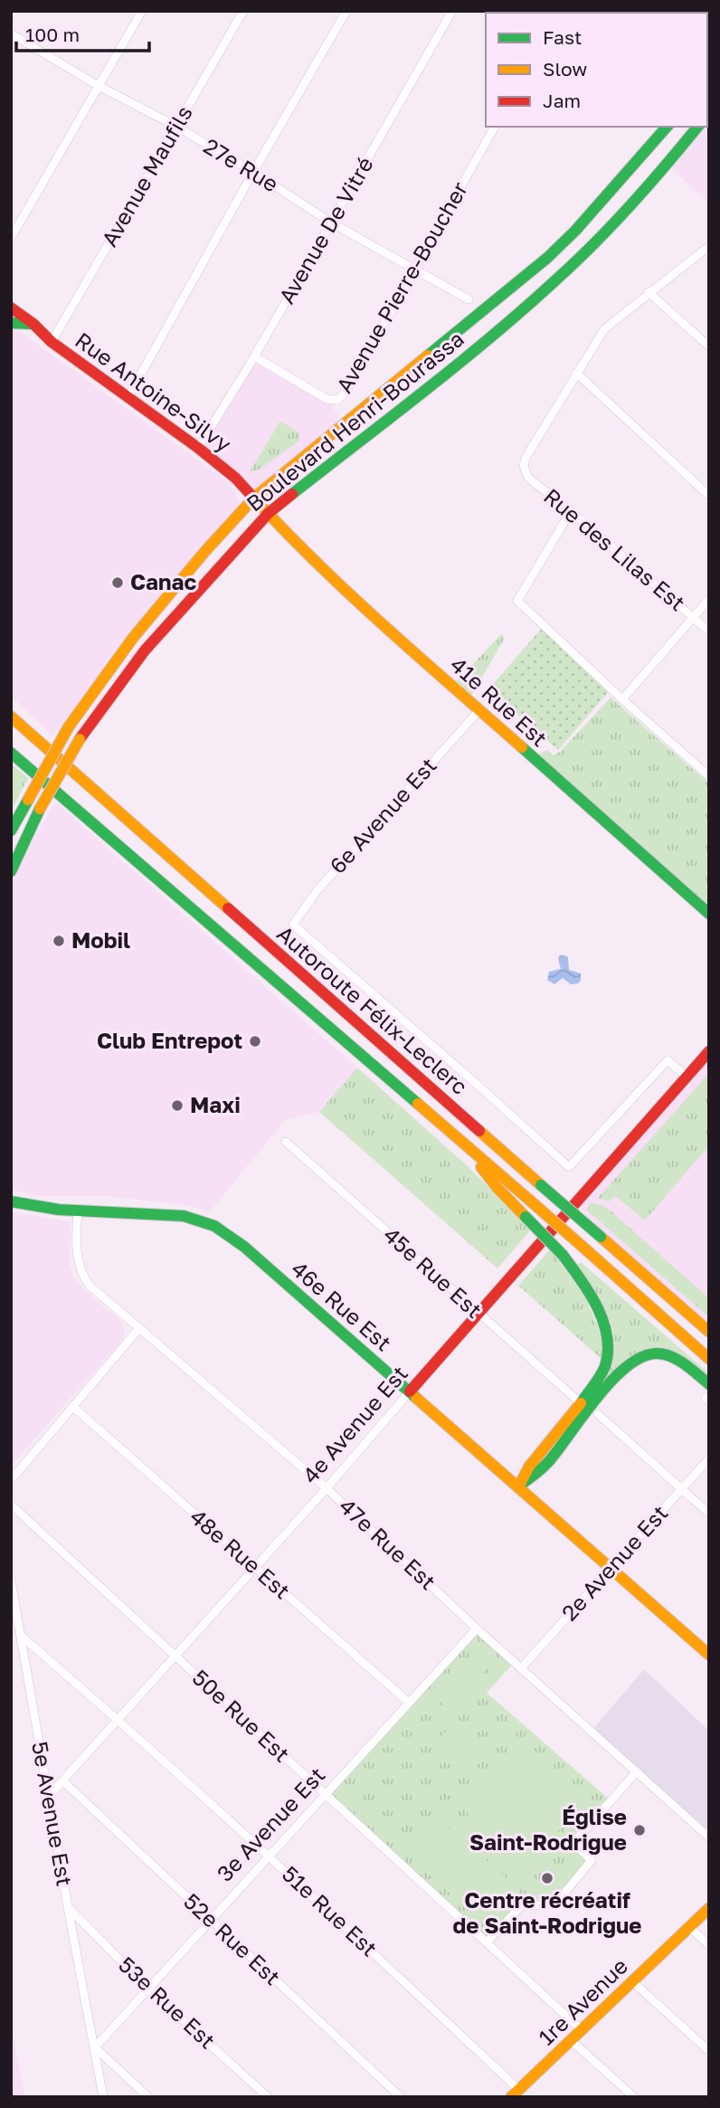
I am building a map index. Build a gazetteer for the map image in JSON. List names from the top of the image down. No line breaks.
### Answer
{"streets":{"main road":["Rue Antoine-Silvy","Boulevard Henri-Bourassa","41e Rue Est","Autoroute Félix-Leclerc","46e Rue Est","4e Avenue Est","1re Avenue"],"street":["27e Rue","Avenue Maufils","Avenue De Vitré","Avenue Pierre-Boucher","Rue des Lilas Est","6e Avenue Est","45e Rue Est","47e Rue Est","48e Rue Est","2e Avenue Est","50e Rue Est","5e Avenue Est","3e Avenue Est","51e Rue Est","52e Rue Est","53e Rue Est"]},"crossings":[["27e Rue","Avenue Maufils"],["27e Rue","Avenue De Vitré"],["27e Rue","Avenue Pierre-Boucher"],["Avenue Maufils","Rue Antoine-Silvy"],["Avenue De Vitré","Avenue Pierre-Boucher"],["Avenue De Vitré","Rue Antoine-Silvy"],["Rue Antoine-Silvy","Boulevard Henri-Bourassa"],["Rue Antoine-Silvy","41e Rue Est"],["Boulevard Henri-Bourassa","41e Rue Est"],["41e Rue Est","6e Avenue Est"],["6e Avenue Est","4e Avenue Est"],["45e Rue Est","4e Avenue Est"],["46e Rue Est","4e Avenue Est"],["46e Rue Est","47e Rue Est"],["46e Rue Est","2e Avenue Est"],["4e Avenue Est","47e Rue Est"],["4e Avenue Est","48e Rue Est"],["4e Avenue Est","50e Rue Est"],["4e Avenue Est","5e Avenue Est"],["4e Avenue Est","51e Rue Est"],["4e Avenue Est","52e Rue Est"],["47e Rue Est","2e Avenue Est"],["47e Rue Est","3e Avenue Est"],["48e Rue Est","3e Avenue Est"],["50e Rue Est","3e Avenue Est"],["50e Rue Est","1re Avenue"],["5e Avenue Est","3e Avenue Est"],["5e Avenue Est","51e Rue Est"],["5e Avenue Est","53e Rue Est"],["3e Avenue Est","51e Rue Est"],["3e Avenue Est","52e Rue Est"],["3e Avenue Est","53e Rue Est"],["51e Rue Est","1re Avenue"]],"places":["Canac","Mobil","Club Entrepot","Maxi","Église Saint-Rodrigue","Centre récréatif de Saint-Rodrigue"],"legend":["Fast","Slow","Jam"],"scale_bar":"100 m"}
